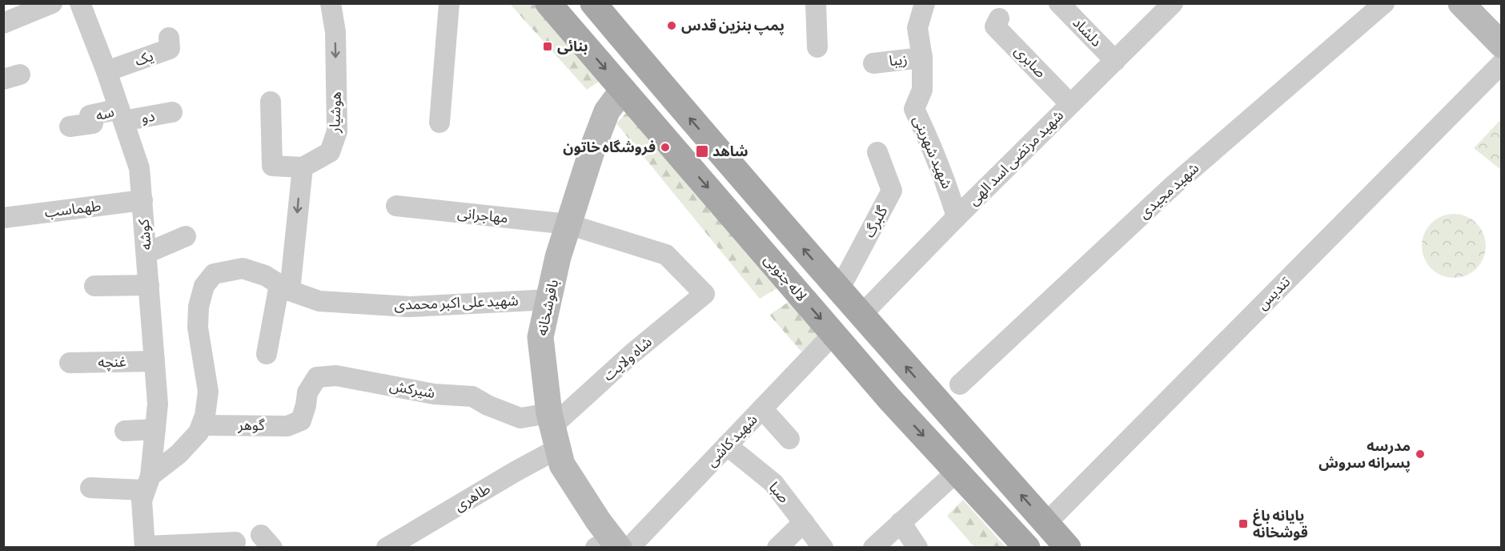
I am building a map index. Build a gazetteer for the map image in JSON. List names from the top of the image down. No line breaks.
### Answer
{"streets":{"main road":["لاله جنوبی"],"street":["دلشاد","یک","زیبا","صابری","هوشیار","سه","دو","شهید شهرینی","شهید مرتضی اسد الهی","شهید مجیدی","طهماسب","مهاجرانی","گلبرگ","کوشه","تندیس","شهید علی اکبر محمدی","باقوشخانه","شاه ولایت","غنچه","شیرکش","گوهر","شهید کاشی","صبا","طاهری"]},"crossings":[["دلشاد","شهید مرتضی اسد الهی"],["یک","کوشه"],["زیبا","شهید شهرینی"],["صابری","شهید مرتضی اسد الهی"],["سه","دو"],["سه","کوشه"],["دو","کوشه"],["شهید شهرینی","شهید مرتضی اسد الهی"],["طهماسب","کوشه"],["مهاجرانی","باقوشخانه"],["مهاجرانی","شاه ولایت"],["کوشه","شهید علی اکبر محمدی"],["کوشه","غنچه"],["لاله جنوبی","باقوشخانه"],["لاله جنوبی","شهید کاشی"],["شهید علی اکبر محمدی","باقوشخانه"],["شهید علی اکبر محمدی","گوهر"],["باقوشخانه","شاه ولایت"],["باقوشخانه","شیرکش"],["باقوشخانه","شهید کاشی"],["باقوشخانه","طاهری"],["شاه ولایت","شیرکش"],["شاه ولایت","طاهری"],["شیرکش","گوهر"],["شیرکش","طاهری"],["شهید کاشی","صبا"]],"places":{"other":["پمپ بنزین قدس","فروشگاه خاتون","مدرسه پسرانه سروش"],"transit":["بنائی","شاهد","پایانه باغ قوشخانه"]}}
